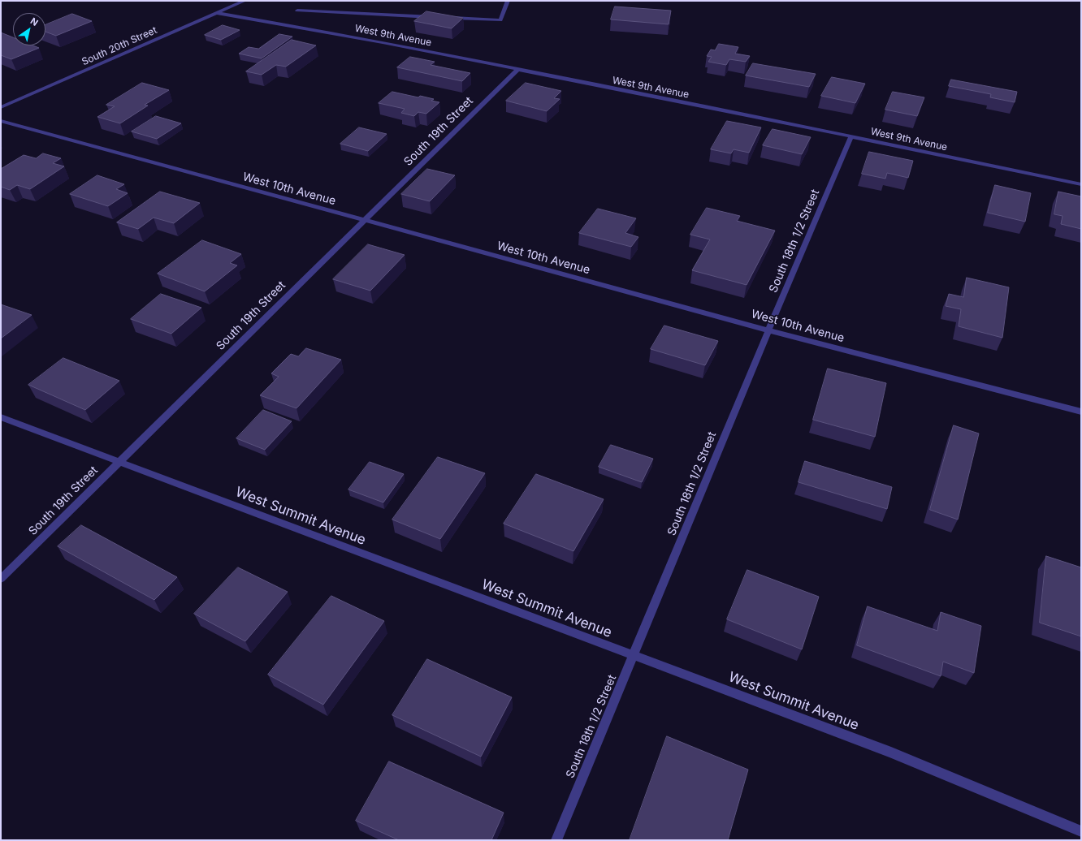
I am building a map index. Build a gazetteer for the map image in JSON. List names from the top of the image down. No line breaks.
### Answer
{"streets":{"street":["West 9th Avenue","South 20th Street","South 19th Street","West 10th Avenue","South 18th 1/2 Street","West Summit Avenue"]},"crossings":[["West 9th Avenue","South 20th Street"],["West 9th Avenue","South 19th Street"],["West 9th Avenue","South 18th 1/2 Street"],["South 19th Street","West 10th Avenue"],["South 19th Street","West Summit Avenue"],["West 10th Avenue","South 18th 1/2 Street"],["South 18th 1/2 Street","West Summit Avenue"]],"north":"top right"}
